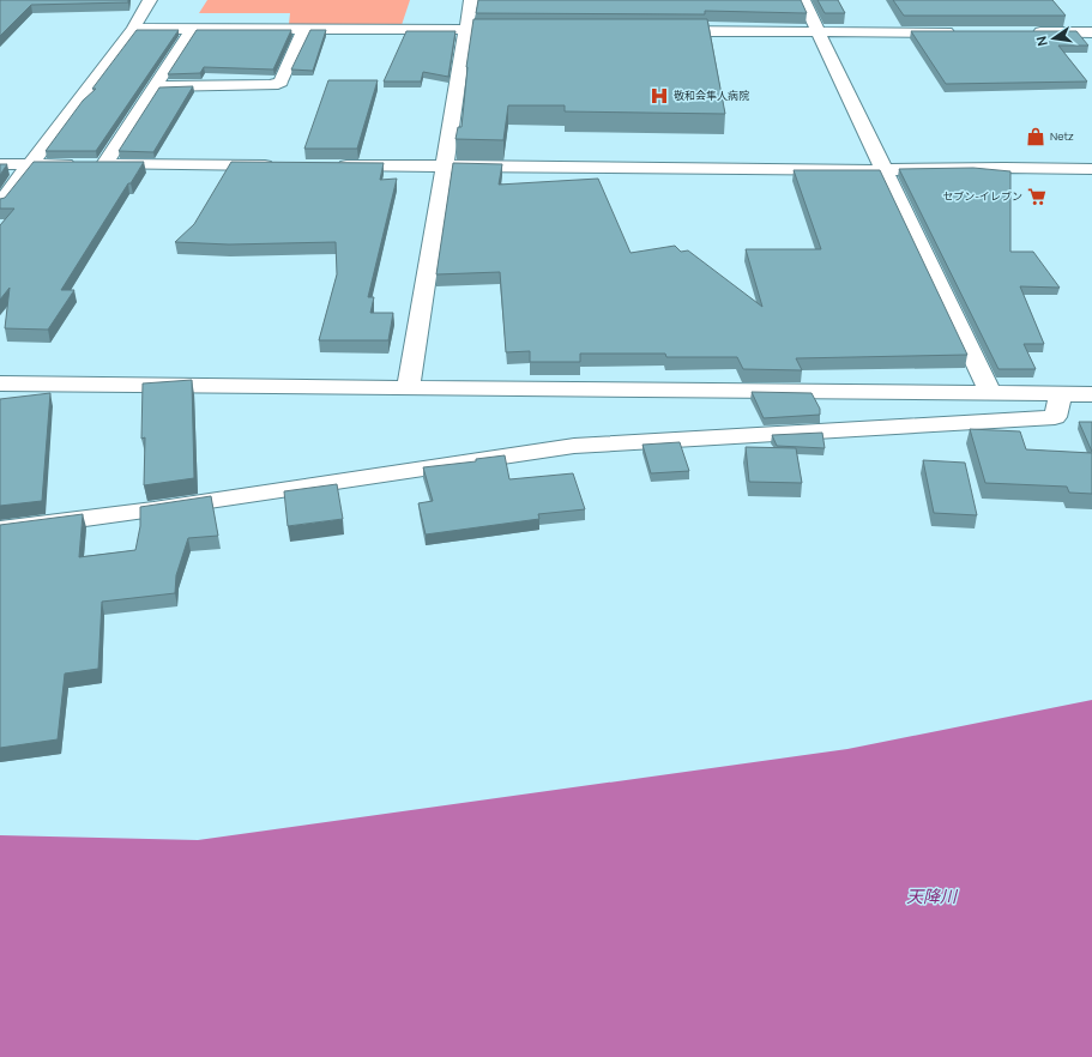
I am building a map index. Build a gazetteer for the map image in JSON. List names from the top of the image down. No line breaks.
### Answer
{"water":["天降川"],"places":{"hospital":["敬和会隼人病院"],"shop":["Netz"],"supermarket":["セブン-イレブン"]},"north":"left"}
